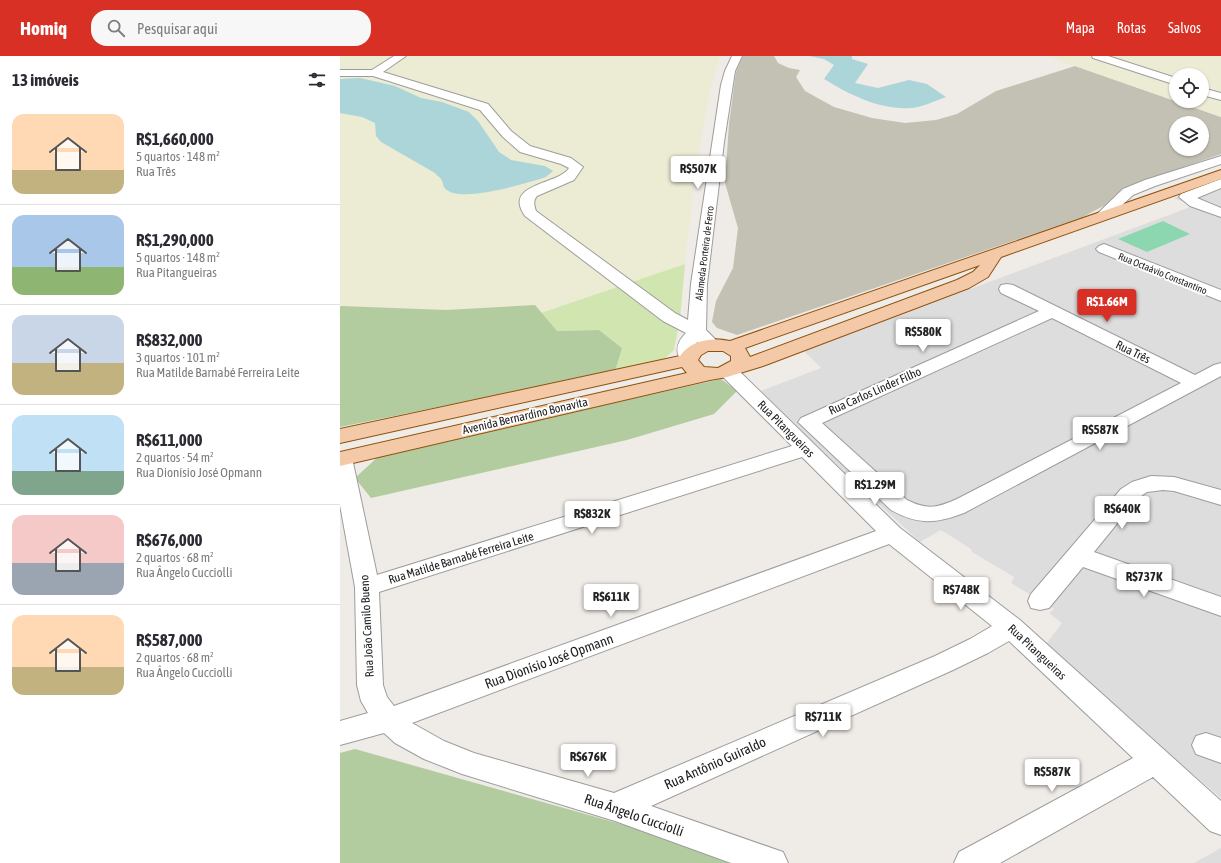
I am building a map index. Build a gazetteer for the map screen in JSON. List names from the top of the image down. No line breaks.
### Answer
{"streets":{"main road":["Avenida Bernardino Bonavita"],"street":["Alameda Porteira de Ferro","Rua Octaávio Constantino","Rua Três","Rua Carlos Linder Filho","Rua Pitangueiras","Rua Matilde Barnabé Ferreira Leite","Rua João Camilo Bueno","Rua Dionísio José Opmann","Rua Antônio Guiraldo","Rua Ângelo Cucciolli"]},"crossings":[["Rua Três","Rua Carlos Linder Filho"],["Avenida Bernardino Bonavita","Rua Pitangueiras"],["Avenida Bernardino Bonavita","Rua João Camilo Bueno"],["Rua Pitangueiras","Rua Matilde Barnabé Ferreira Leite"],["Rua Pitangueiras","Rua Dionísio José Opmann"],["Rua Pitangueiras","Rua Antônio Guiraldo"],["Rua Matilde Barnabé Ferreira Leite","Rua João Camilo Bueno"],["Rua João Camilo Bueno","Rua Dionísio José Opmann"],["Rua João Camilo Bueno","Rua Ângelo Cucciolli"],["Rua Dionísio José Opmann","Rua Ângelo Cucciolli"],["Rua Antônio Guiraldo","Rua Ângelo Cucciolli"]],"page":{"header":"Homiq","search":"Pesquisar aqui","nav":["Mapa","Rotas","Salvos"],"heading":"13 imóveis","list":[{"name":"R$1,660,000","note":"5 quartos · 148 m² · Rua Três"},{"name":"R$1,290,000","note":"5 quartos · 148 m² · Rua Pitangueiras"},{"name":"R$832,000","note":"3 quartos · 101 m² · Rua Matilde Barnabé Ferreira Leite"},{"name":"R$611,000","note":"2 quartos · 54 m² · Rua Dionísio José Opmann"},{"name":"R$676,000","note":"2 quartos · 68 m² · Rua Ângelo Cucciolli"},{"name":"R$587,000","note":"2 quartos · 68 m² · Rua Ângelo Cucciolli"}],"price":["R$507K","R$1.66M","R$580K","R$587K","R$1.29M","R$640K","R$832K","R$737K","R$748K","R$611K","R$711K","R$676K","R$587K"]}}
